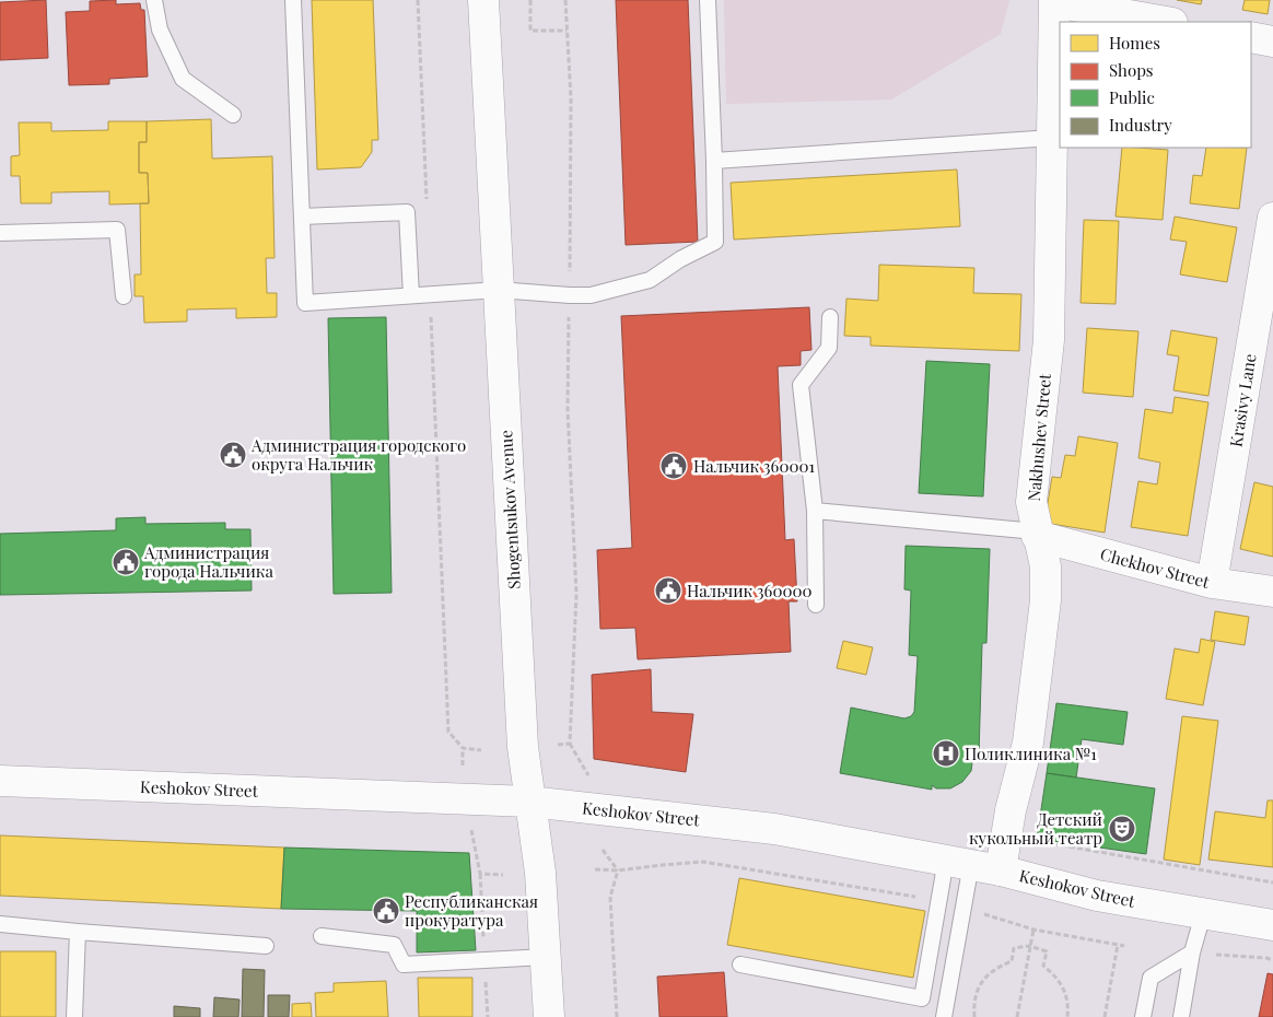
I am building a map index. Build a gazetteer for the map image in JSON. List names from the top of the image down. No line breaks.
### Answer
{"streets":{"main road":["Krasivy Lane","Nakhushev Street","Shogentsukov Avenue","Chekhov Street","Keshokov Street"]},"crossings":[["Krasivy Lane","Chekhov Street"],["Nakhushev Street","Chekhov Street"],["Nakhushev Street","Keshokov Street"],["Shogentsukov Avenue","Keshokov Street"]],"places":{"public building":["Администрация городского округа Нальчик","Нальчик 360001","Администрация города Нальчика","Нальчик 360000","Республиканская прокуратура"],"hospital":["Поликлиника №1"],"theatre":["Детский кукольный театр"]},"legend":["Homes","Shops","Public","Industry"]}
